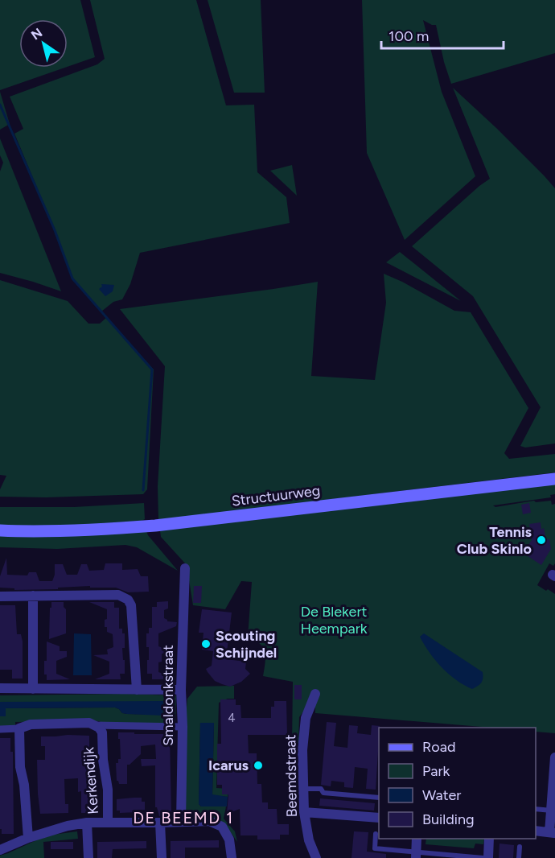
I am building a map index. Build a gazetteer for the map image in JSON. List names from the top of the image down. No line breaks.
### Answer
{"streets":{"main road":["Structuurweg"],"street":["Smaldonkstraat","Beemdstraat","Kerkendijk"]},"crossings":[["Smaldonkstraat","Kerkendijk"]],"districts":["DE BEEMD 1"],"parks":["De Blekert Heempark"],"places":["Tennis Club Skinlo","Scouting Schijndel","Icarus"],"house_numbers":["4"],"legend":["Road","Park","Water","Building"],"scale_bar":"100 m","north":"top left"}
